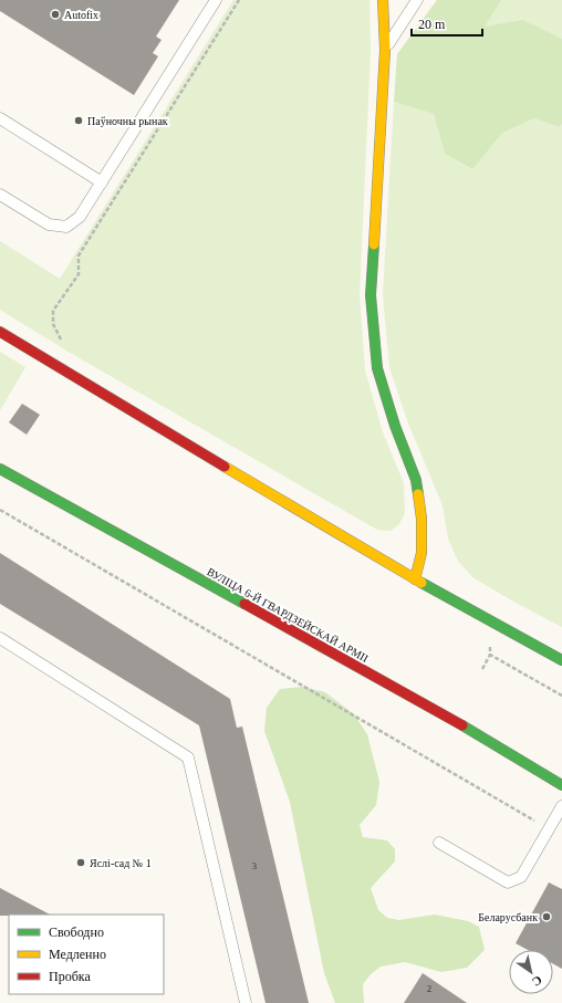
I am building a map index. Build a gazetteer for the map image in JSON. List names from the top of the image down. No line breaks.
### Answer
{"streets":{"street":["ВУЛІЦА 6-Й ГВАРДЗЕЙСКАЙ АРМІІ"]},"places":["Autofix","Паўночны рынак","Яслі-сад № 1","Беларусбанк"],"house_numbers":["3","2"],"legend":["Свободно","Медленно","Пробка"],"scale_bar":"20 m","north":"bottom right"}
